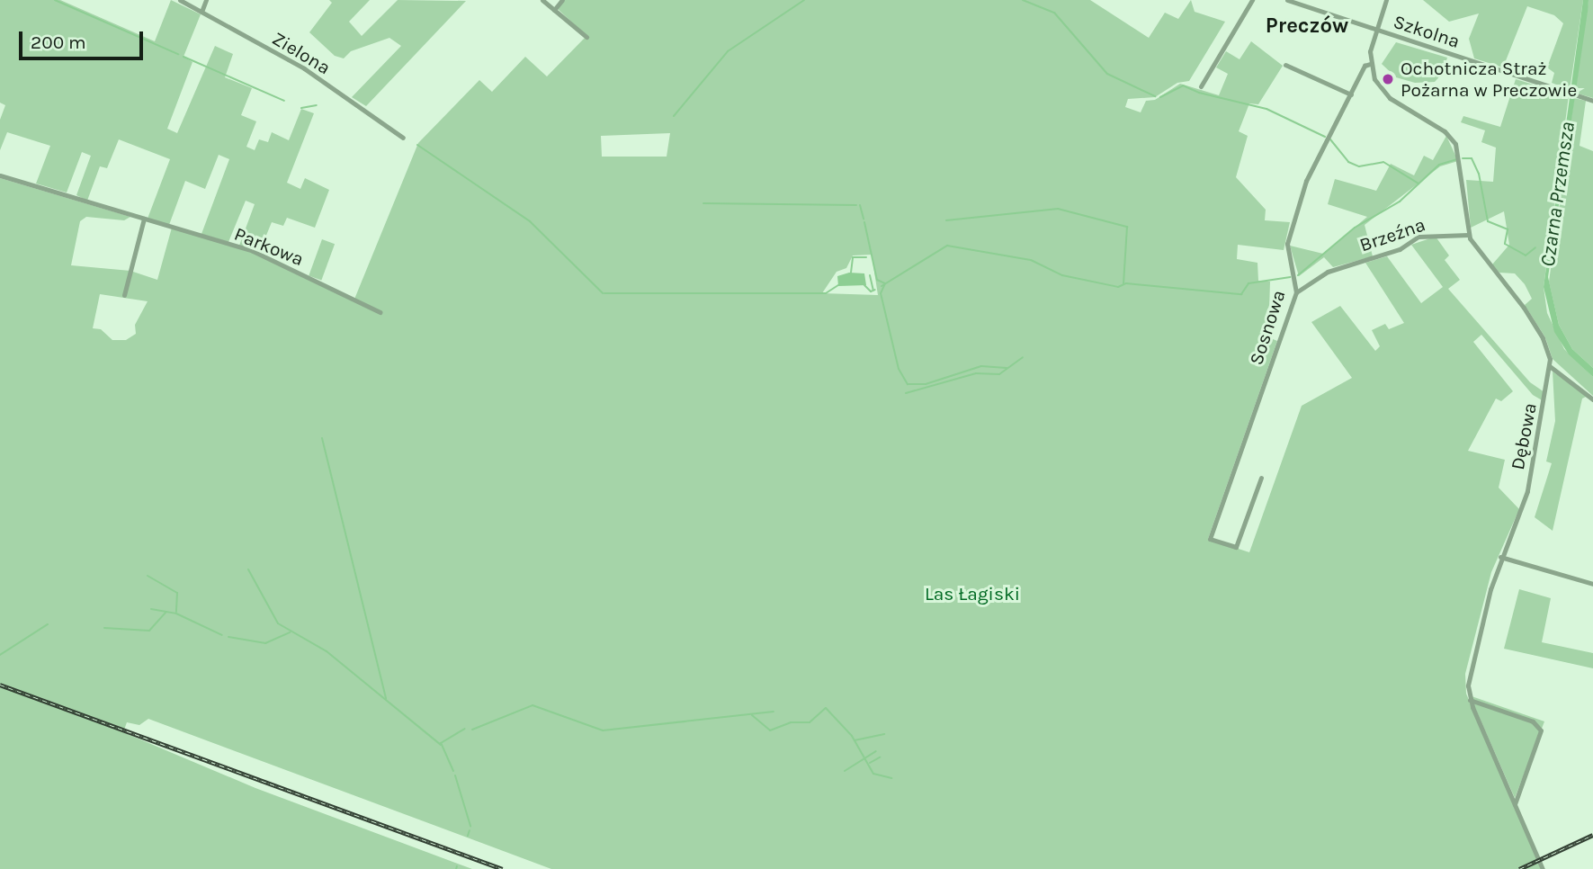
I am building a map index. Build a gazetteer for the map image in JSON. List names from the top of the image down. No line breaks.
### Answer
{"streets":{"street":["Szkolna","Zielona","Brzeźna","Parkowa","Sosnowa","Dębowa"]},"crossings":[["Szkolna","Sosnowa"],["Brzeźna","Sosnowa"],["Brzeźna","Dębowa"],["Sosnowa","Dębowa"]],"districts":["Preczów"],"water":["Czarna Przemsza"],"parks":["Las Łagiski"],"places":["Ochotnicza Straż Pożarna w Preczowie"],"scale_bar":"200 m"}
